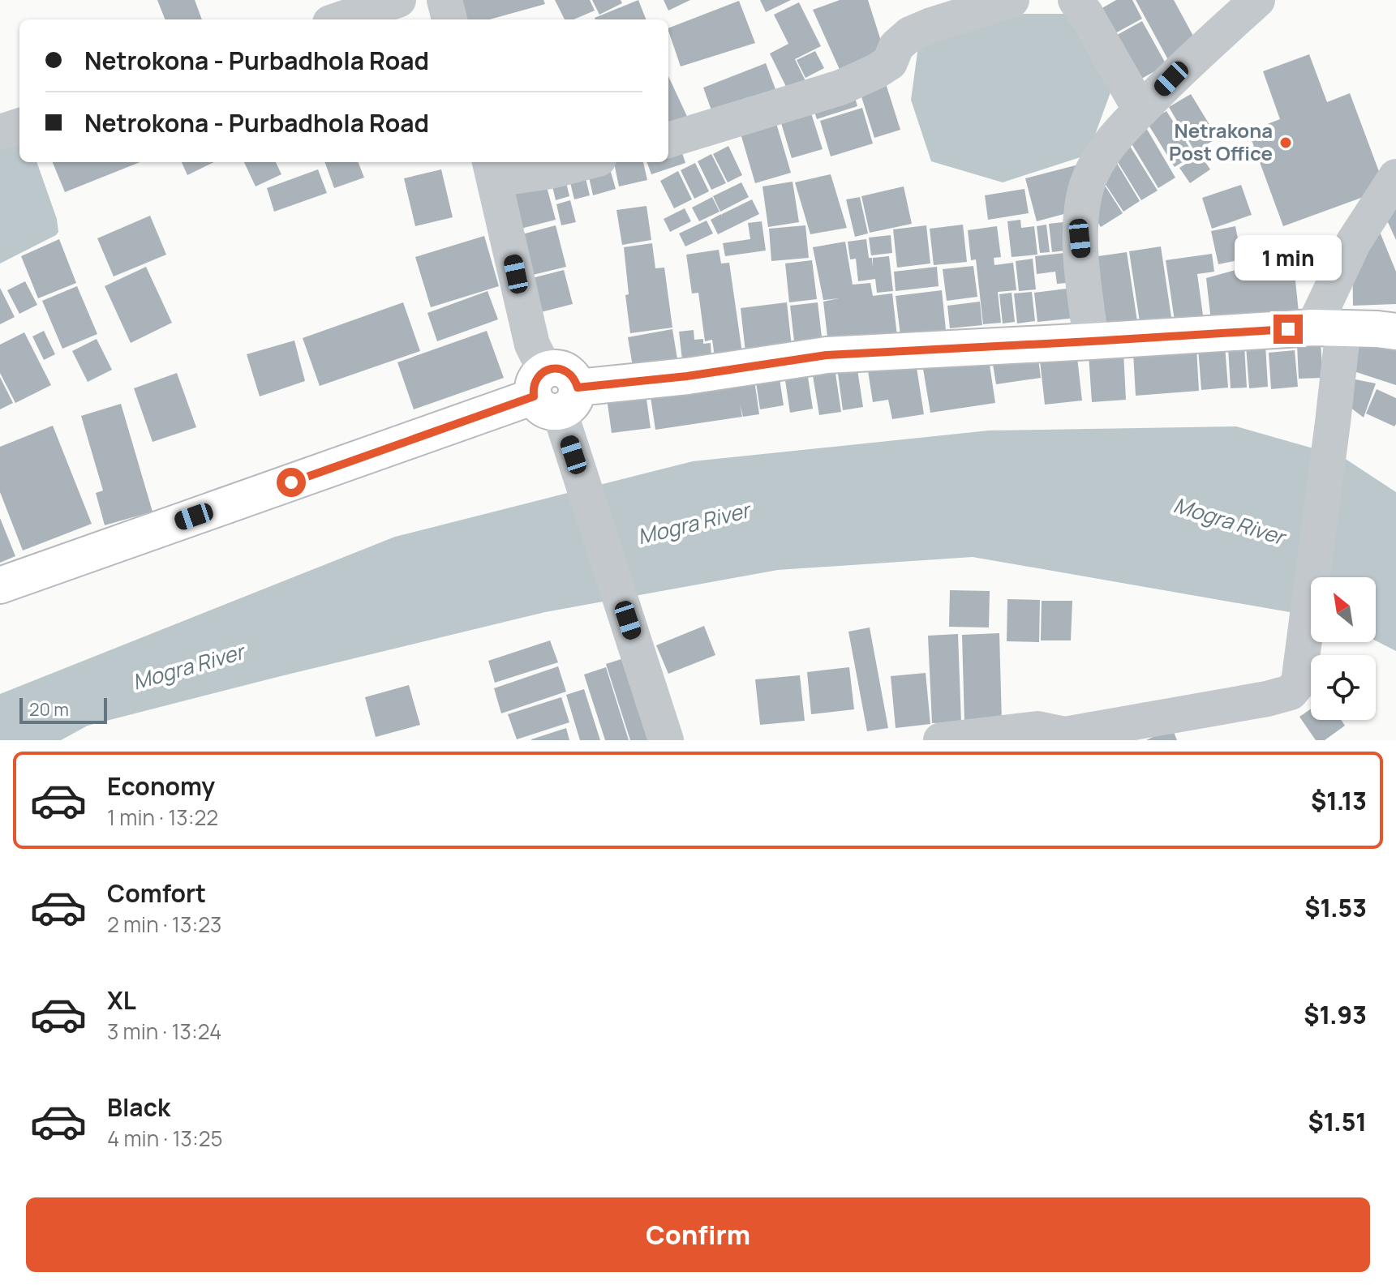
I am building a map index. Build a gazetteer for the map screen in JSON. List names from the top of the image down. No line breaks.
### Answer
{"water":["Mogra River"],"places":["Netrakona Post Office"],"scale_bar":"20 m","north":"top left","page":{"banner":["Netrokona - Purbadhola Road","Netrokona - Purbadhola Road"],"bubble":"1 min","scale":"20 m","list":[{"name":"Economy","note":"1 min · 13:22","value":"$1.13"},{"name":"Comfort","note":"2 min · 13:23","value":"$1.53"},{"name":"XL","note":"3 min · 13:24","value":"$1.93"},{"name":"Black","note":"4 min · 13:25","value":"$1.51"}],"buttons":"Confirm"}}
